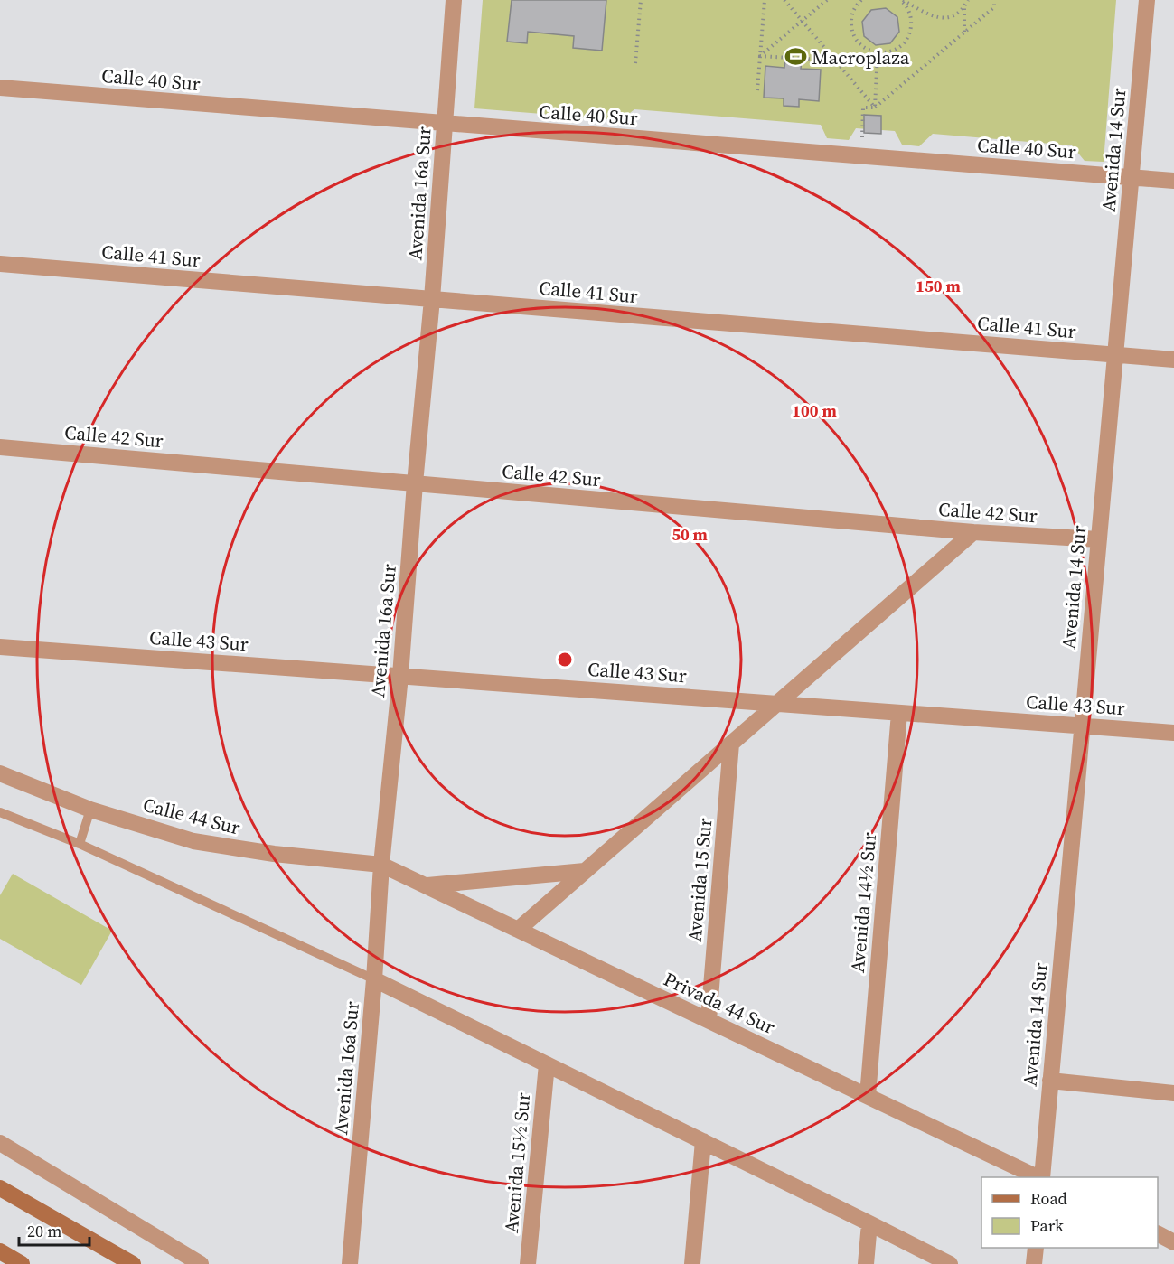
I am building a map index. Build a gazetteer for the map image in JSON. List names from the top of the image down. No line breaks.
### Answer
{"streets":{"street":["Calle 40 Sur","Avenida 14 Sur","Avenida 16a Sur","Calle 41 Sur","Calle 42 Sur","Calle 43 Sur","Calle 44 Sur","Avenida 15 Sur","Avenida 14½ Sur","Privada 44 Sur","Avenida 15½ Sur"]},"crossings":[["Calle 40 Sur","Avenida 14 Sur"],["Calle 40 Sur","Avenida 16a Sur"],["Avenida 14 Sur","Calle 41 Sur"],["Avenida 14 Sur","Calle 42 Sur"],["Avenida 14 Sur","Calle 43 Sur"],["Avenida 16a Sur","Calle 41 Sur"],["Avenida 16a Sur","Calle 42 Sur"],["Avenida 16a Sur","Calle 43 Sur"],["Avenida 16a Sur","Calle 44 Sur"],["Avenida 16a Sur","Privada 44 Sur"],["Calle 43 Sur","Avenida 14½ Sur"],["Calle 44 Sur","Privada 44 Sur"],["Avenida 15 Sur","Privada 44 Sur"],["Avenida 14½ Sur","Privada 44 Sur"]],"places":{"sports":["Macroplaza"]},"legend":["Road","Park"],"scale_bar":"20 m","rings":["150 m","100 m","50 m"]}
